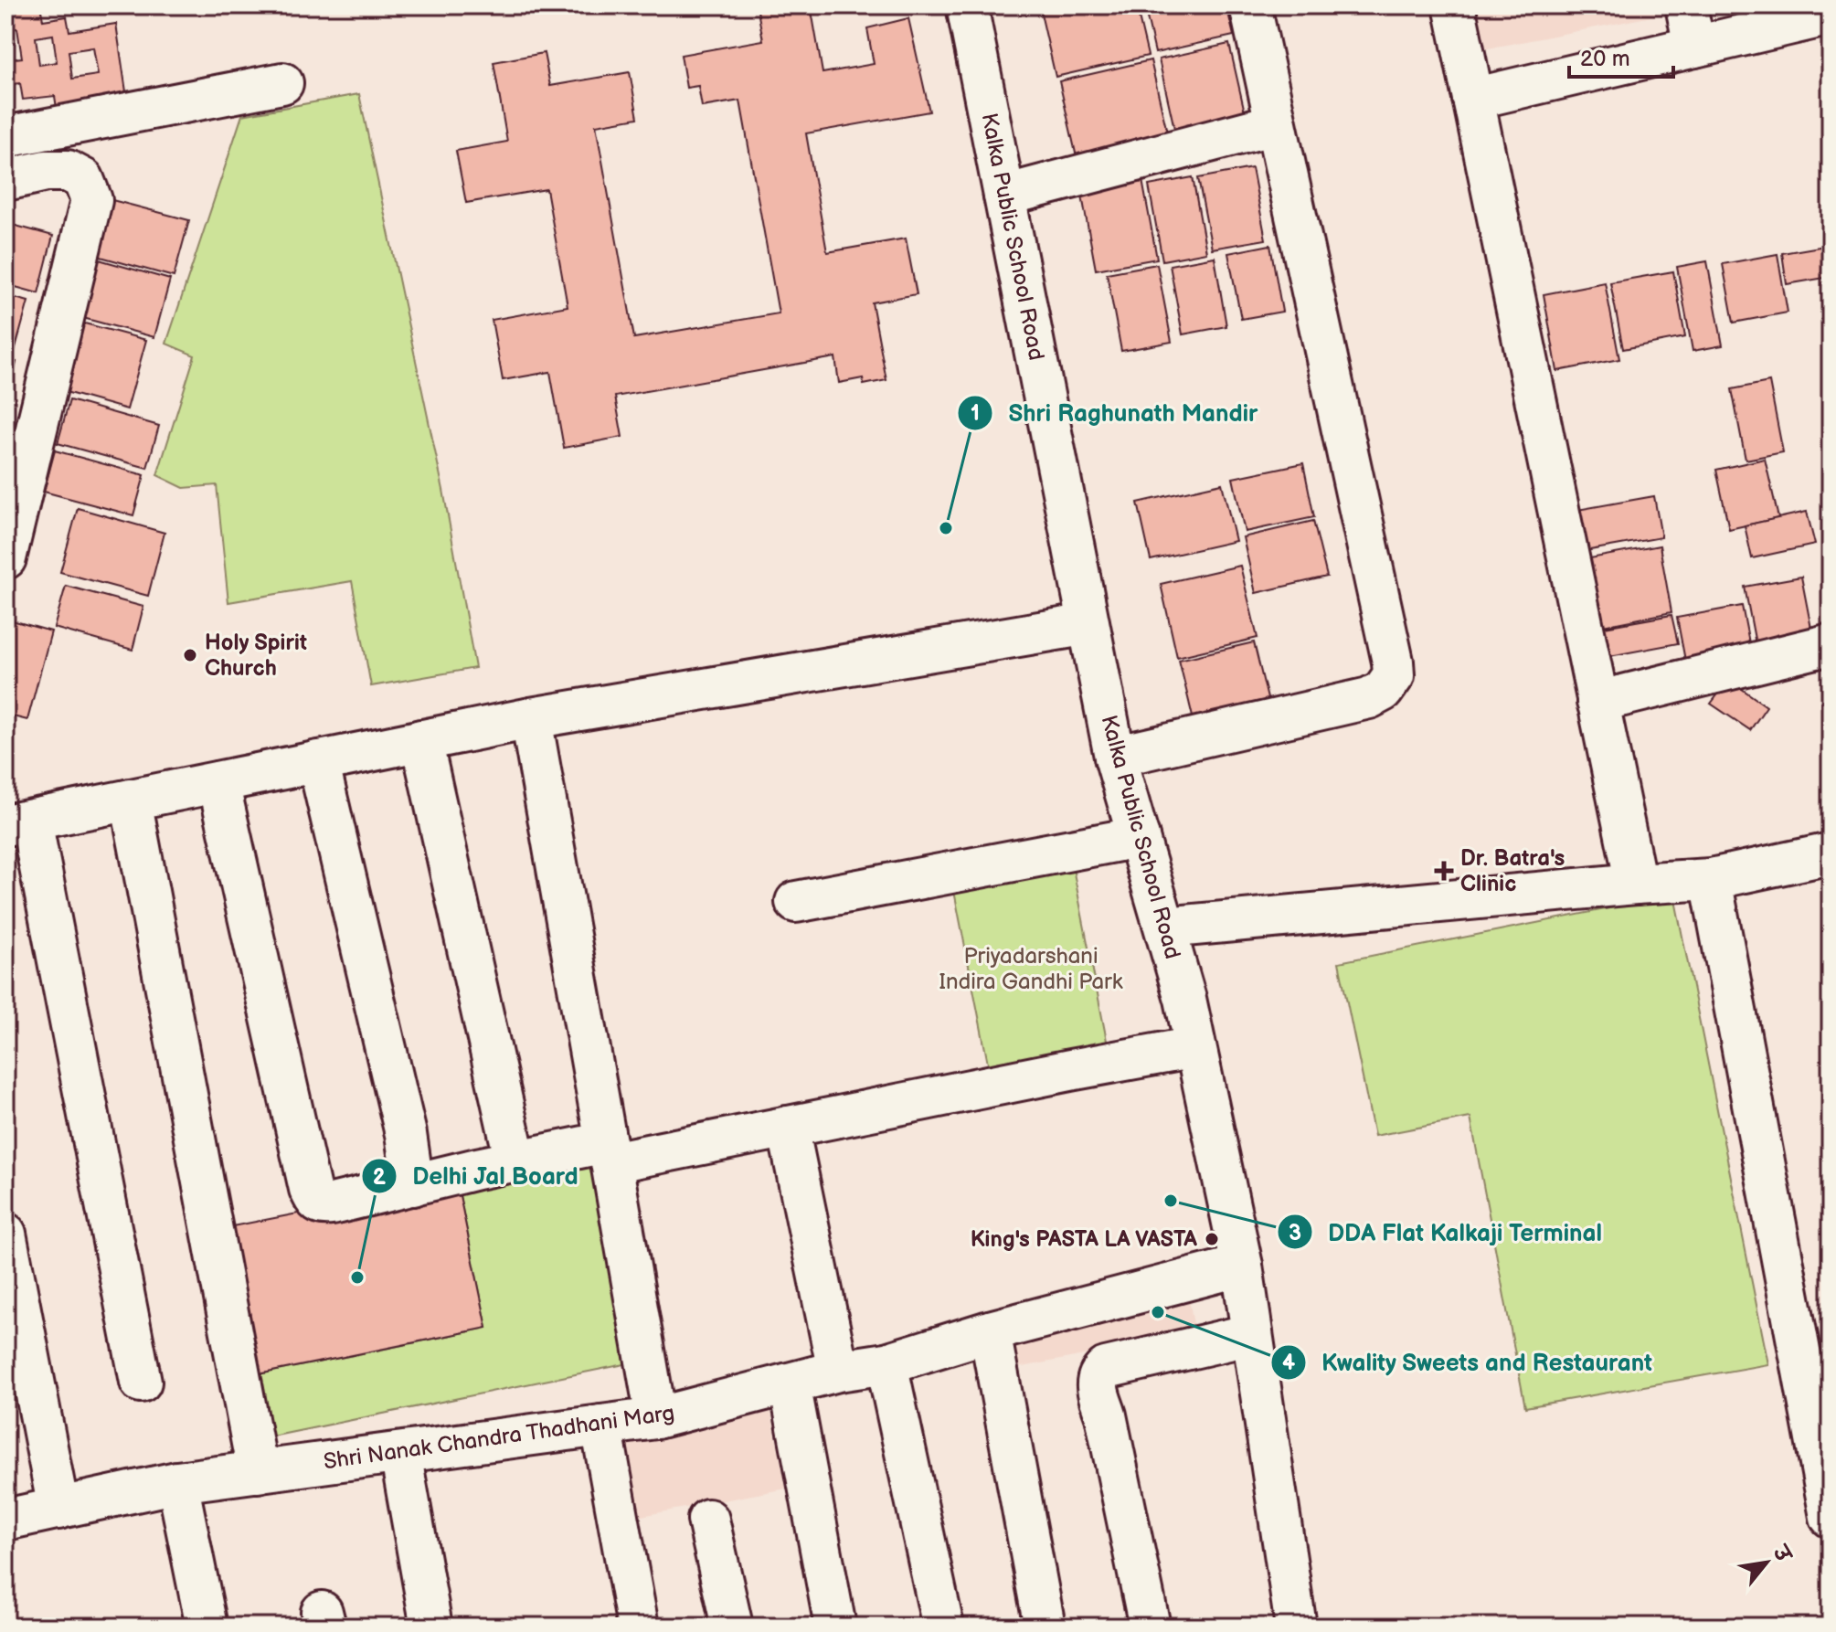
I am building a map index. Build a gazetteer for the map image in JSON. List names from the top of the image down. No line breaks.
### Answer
{"streets":{"street":["Kalka Public School Road","Shri Nanak Chandra Thadhani Marg"]},"crossings":[["Kalka Public School Road","Shri Nanak Chandra Thadhani Marg"]],"parks":["Priyadarshani Indira Gandhi Park"],"places":{"other":["Shri Raghunath Mandir","Holy Spirit Church","DDA Flat Kalkaji Terminal","King's PASTA LA VASTA","Delhi Jal Board","Kwality Sweets and Restaurant"],"health":["Dr. Batra's Clinic"]},"scale_bar":"20 m","north":"top right"}
